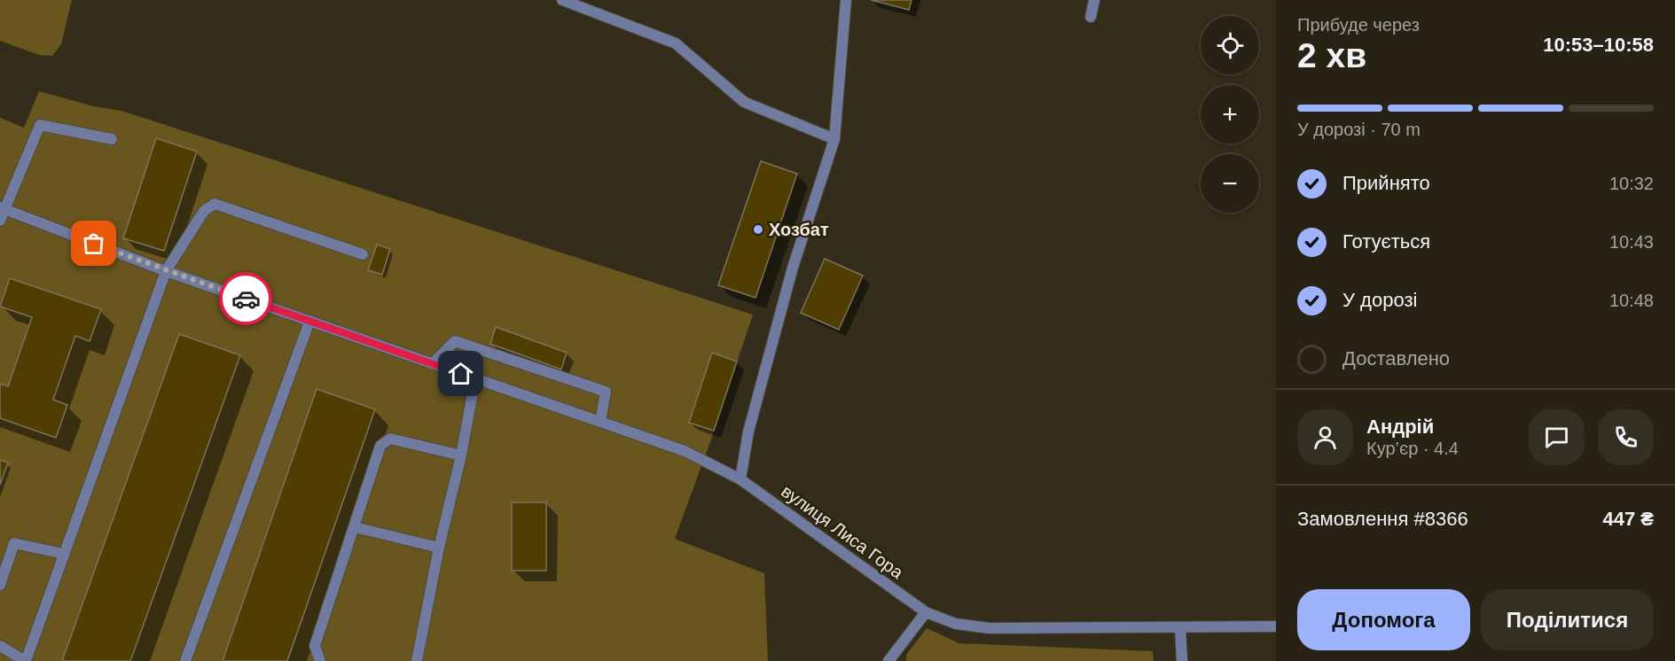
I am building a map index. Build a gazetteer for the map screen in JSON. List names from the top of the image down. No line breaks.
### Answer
{"streets":{"street":["вулиця Лиса Гора"]},"places":["Хозбат"],"page":{"heading":["2 хв","Прибуде через","10:53–10:58"],"panel":["Андрій","Кур’єр · 4.4","Замовлення #8366","447 ₴"],"map_buttons":["+","−"],"bar":"У дорозі · 70 m","list":[["Прийнято","10:32"],["Готується","10:43"],["У дорозі","10:48"],"Доставлено"],"buttons":["Допомога","Поділитися"]}}
